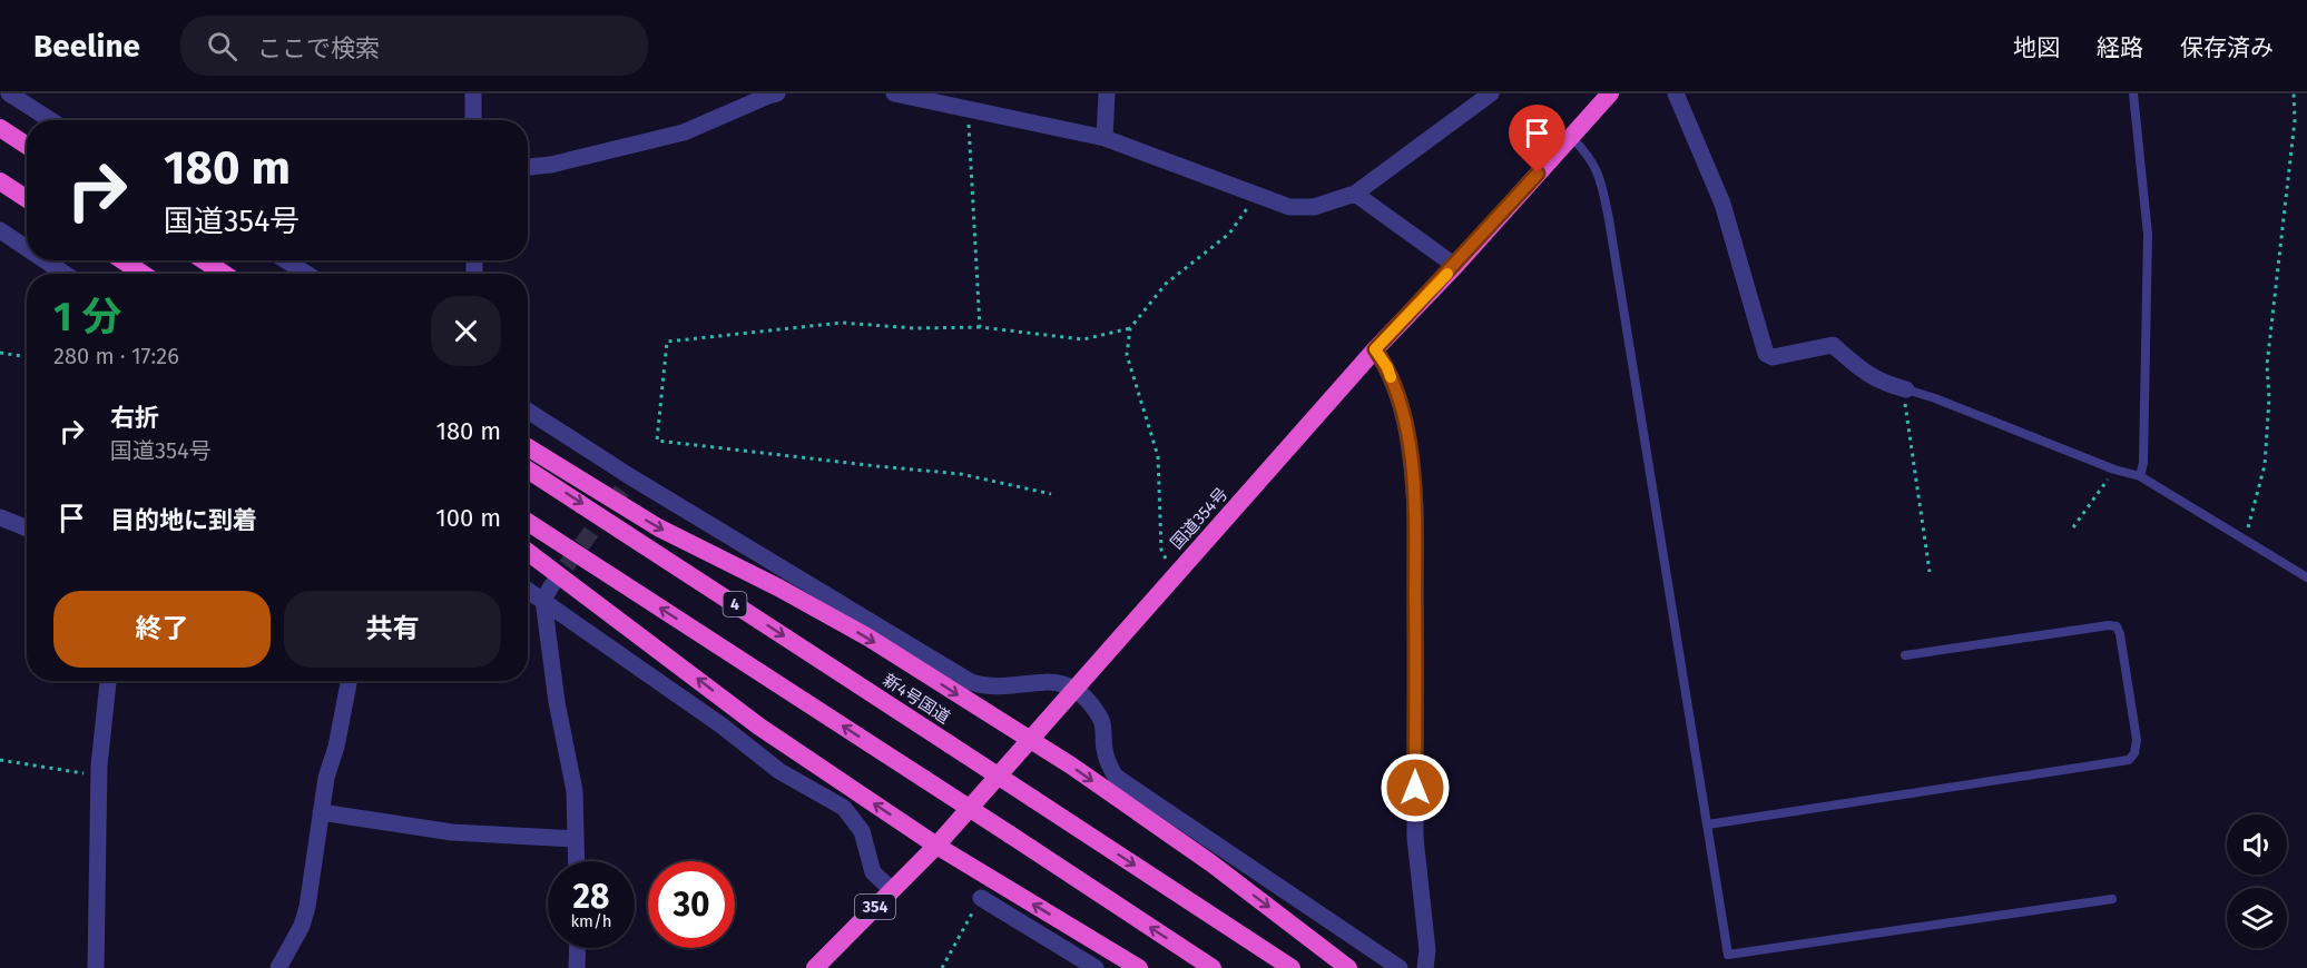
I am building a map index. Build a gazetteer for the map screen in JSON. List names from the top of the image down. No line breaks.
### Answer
{"streets":{"highway":["国道354号","4","新4号国道","354"]},"page":{"header":"Beeline","search":"ここで検索","nav":["地図","経路","保存済み"],"turn":["180 m","国道354号"],"heading":["1 分","280 m · 17:26"],"list":[{"name":"右折","note":"国道354号","value":"180 m"},{"name":"目的地に到着","value":"100 m"}],"buttons":["終了","共有"],"speed":"28 km/h","limit":"30"}}
